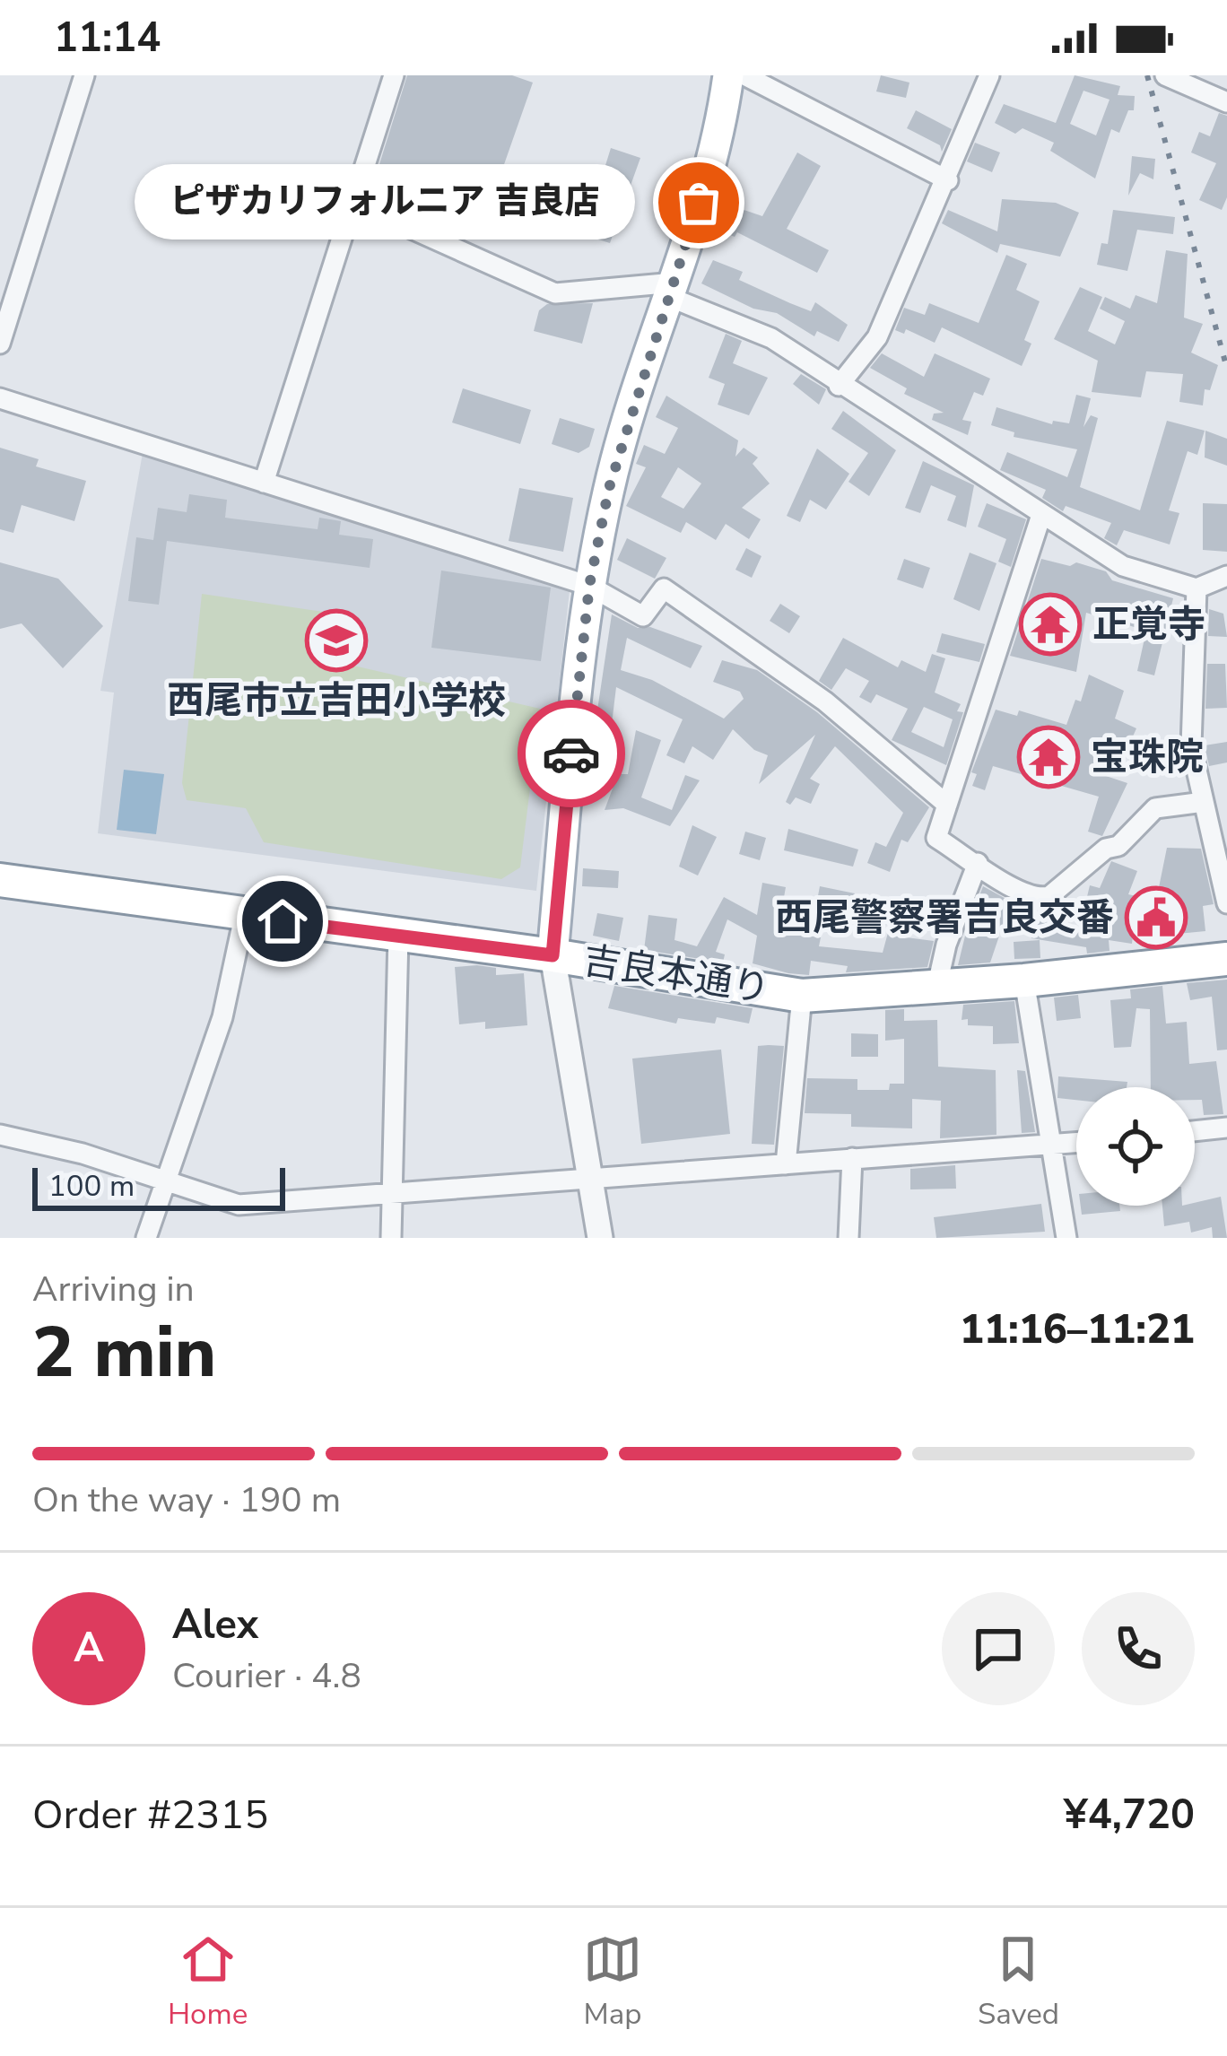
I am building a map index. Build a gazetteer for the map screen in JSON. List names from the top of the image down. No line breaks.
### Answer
{"streets":{"highway":["吉良本通り"]},"places":{"other":["ピザカリフォルニア 吉良店"],"temple":["正覚寺","宝珠院"],"school or university":["西尾市立吉田小学校"],"public building":["西尾警察署吉良交番"]},"scale_bar":"100 m","page":{"status":"11:14","bubble":"ピザカリフォルニア 吉良店","scale":"100 m","heading":["2 min","Arriving in","11:16–11:21"],"panel":["Alex","Courier · 4.8","Order #2315","¥4,720"],"bar":"On the way · 190 m","round":"A","tabs":["Home","Map","Saved"]}}
